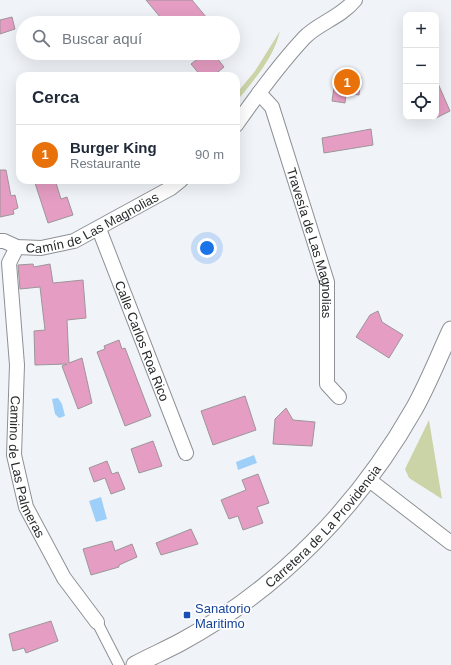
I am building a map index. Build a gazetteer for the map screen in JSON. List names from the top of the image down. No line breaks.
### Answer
{"streets":{"street":["Camín de Las Magnolias","Travesía de Las Magnolias","Calle Carlos Roa Rico","Camino de Las Palmeras","Carretera de La Providencia"]},"crossings":[["Camín de Las Magnolias","Calle Carlos Roa Rico"],["Camín de Las Magnolias","Camino de Las Palmeras"]],"places":{"transit":["Sanatorio Maritimo"]},"page":{"map_buttons":["+","−"],"search":"Buscar aquí","pins":"1","heading":"Cerca","list":[{"mark":"1","name":"Burger King","note":"Restaurante","value":"90 m"}]}}
